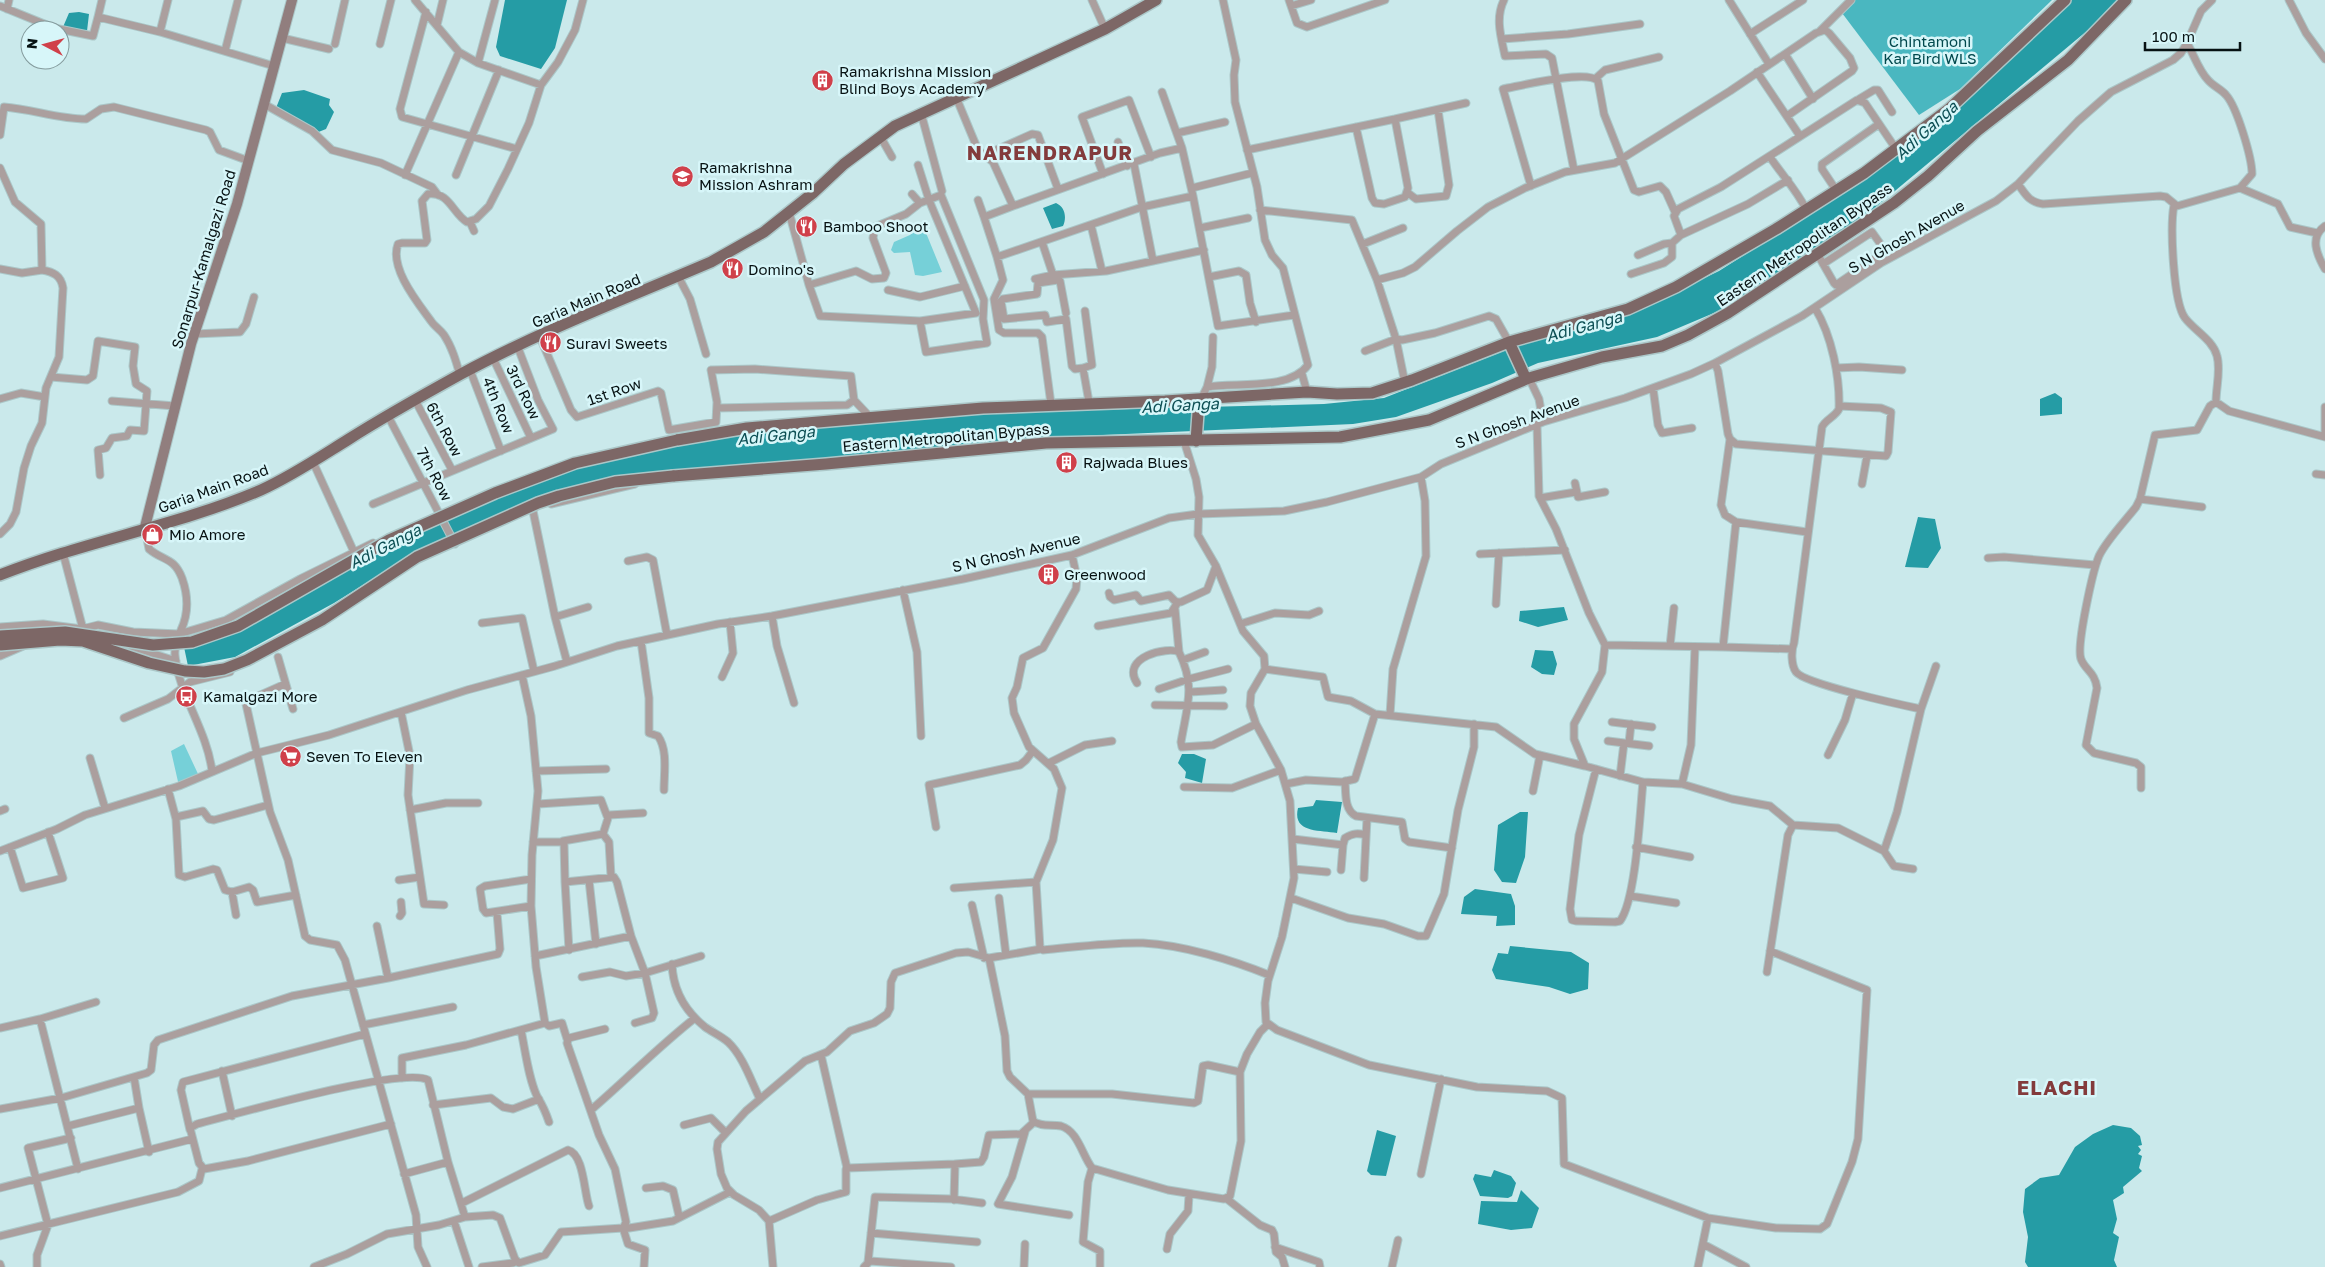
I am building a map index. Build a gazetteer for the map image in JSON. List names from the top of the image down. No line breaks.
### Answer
{"streets":{"main road":["Eastern Metropolitan Bypass","Sonarpur-Kamalgazi Road","Garia Main Road"],"street":["S N Ghosh Avenue","1st Row","3rd Row","4th Row","6th Row","7th Row"]},"crossings":[["Sonarpur-Kamalgazi Road","Garia Main Road"],["Garia Main Road","1st Row"],["Garia Main Road","3rd Row"],["Garia Main Road","4th Row"],["Garia Main Road","6th Row"],["Garia Main Road","7th Row"]],"districts":["NARENDRAPUR","ELACHI"],"water":["Adi Ganga"],"parks":["Chintamoni Kar Bird WLS"],"places":{"building":["Ramakrishna Mission Blind Boys Academy","Rajwada Blues","Greenwood"],"school or university":["Ramakrishna Mission Ashram"],"restaurant":["Bamboo Shoot","Domino's","Suravi Sweets"],"shop":["Mio Amore"],"bus stop":["Kamalgazi More"],"supermarket":["Seven To Eleven"]},"scale_bar":"100 m","north":"left"}
